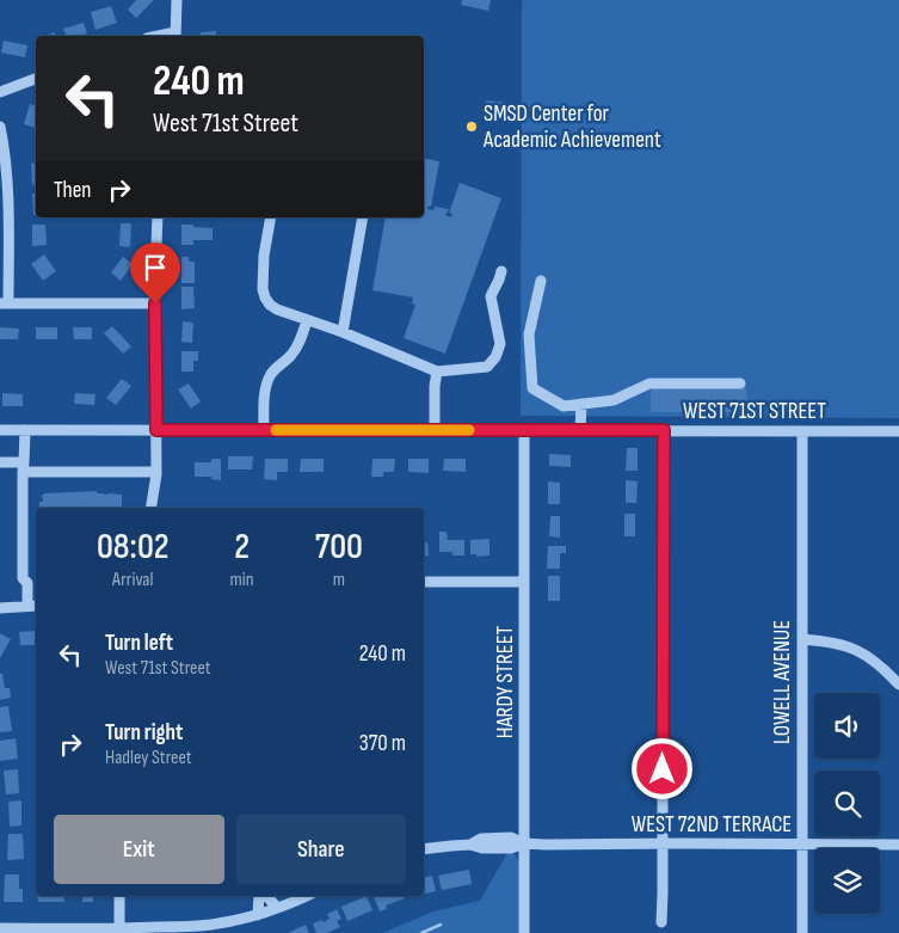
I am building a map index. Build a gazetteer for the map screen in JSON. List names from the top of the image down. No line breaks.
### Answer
{"streets":{"street":["WEST 71ST STREET","HARDY STREET","LOWELL AVENUE","WEST 72ND TERRACE"]},"crossings":[["WEST 71ST STREET","HARDY STREET"],["WEST 71ST STREET","LOWELL AVENUE"],["HARDY STREET","WEST 72ND TERRACE"],["LOWELL AVENUE","WEST 72ND TERRACE"]],"places":["SMSD Center for Academic Achievement"],"page":{"turn":["240 m","West 71st Street"],"then":"Then","eta":["08:02","Arrival","2","min","700","m"],"list":[{"name":"Turn left","note":"West 71st Street","value":"240 m"},{"name":"Turn right","note":"Hadley Street","value":"370 m"}],"buttons":["Exit","Share"]}}
